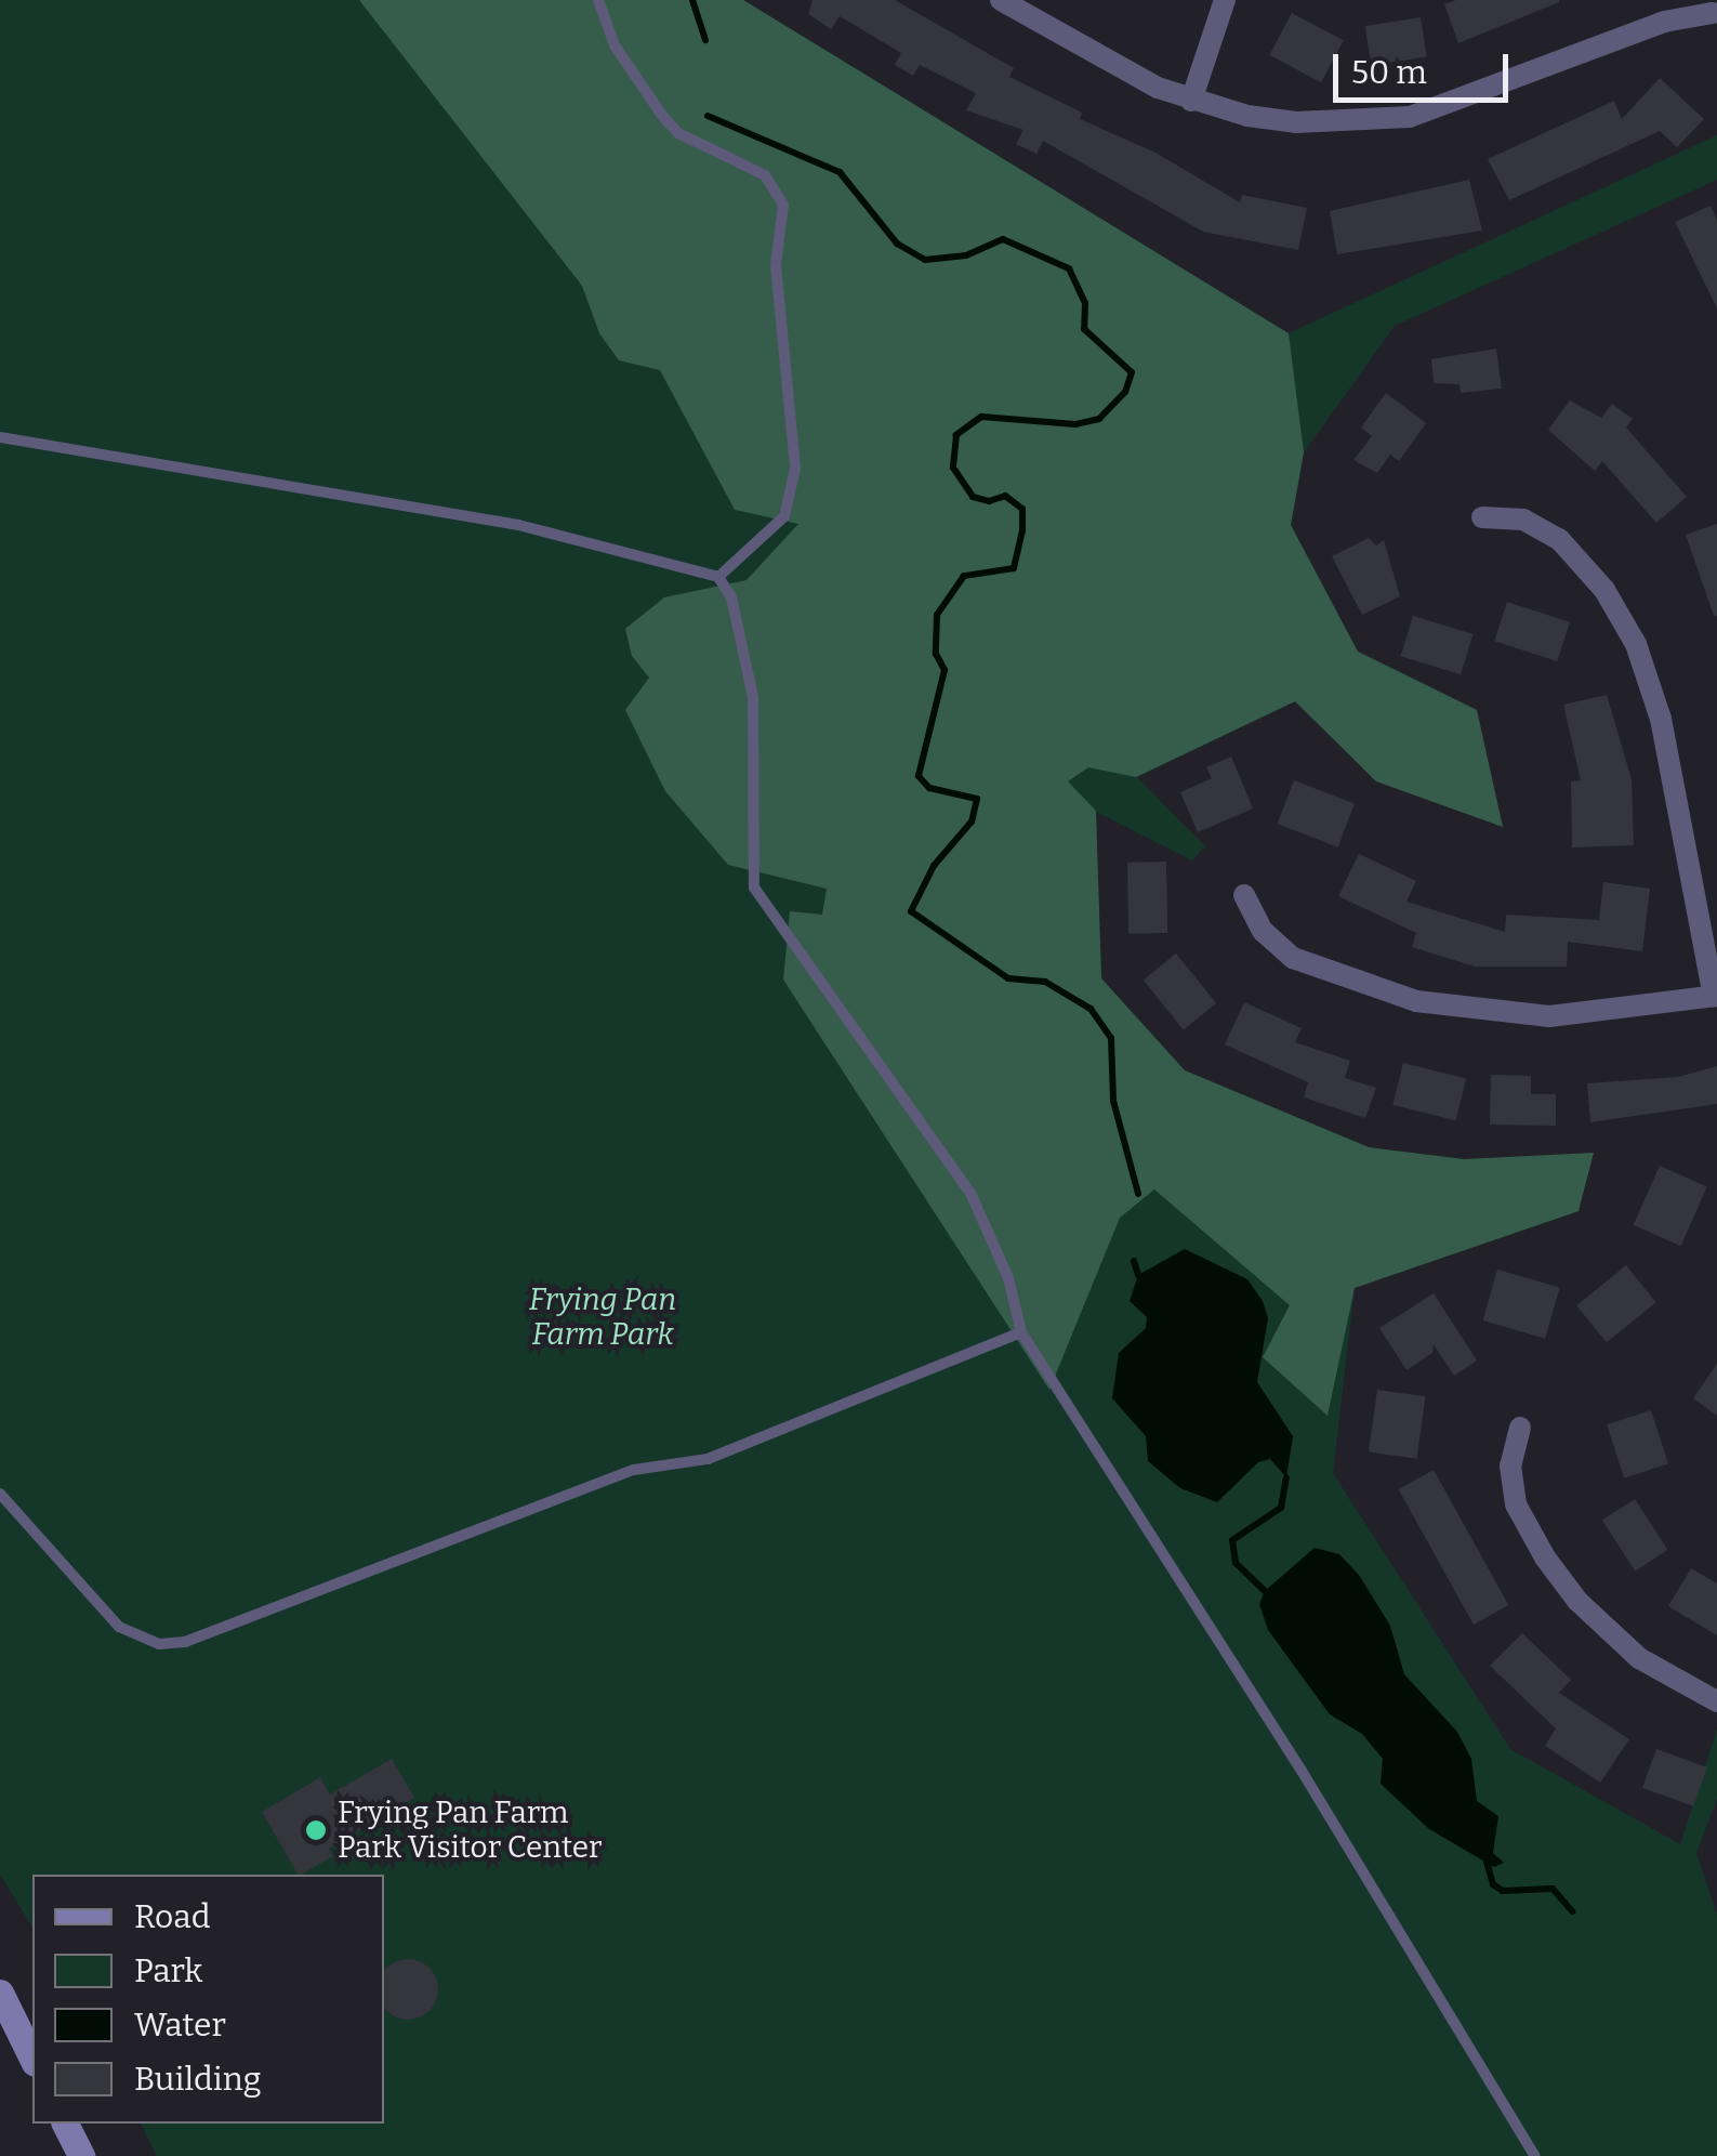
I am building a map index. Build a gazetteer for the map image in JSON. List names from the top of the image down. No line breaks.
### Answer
{"parks":["Frying Pan Farm Park"],"places":["Frying Pan Farm Park Visitor Center"],"legend":["Road","Park","Water","Building"],"scale_bar":"50 m"}
